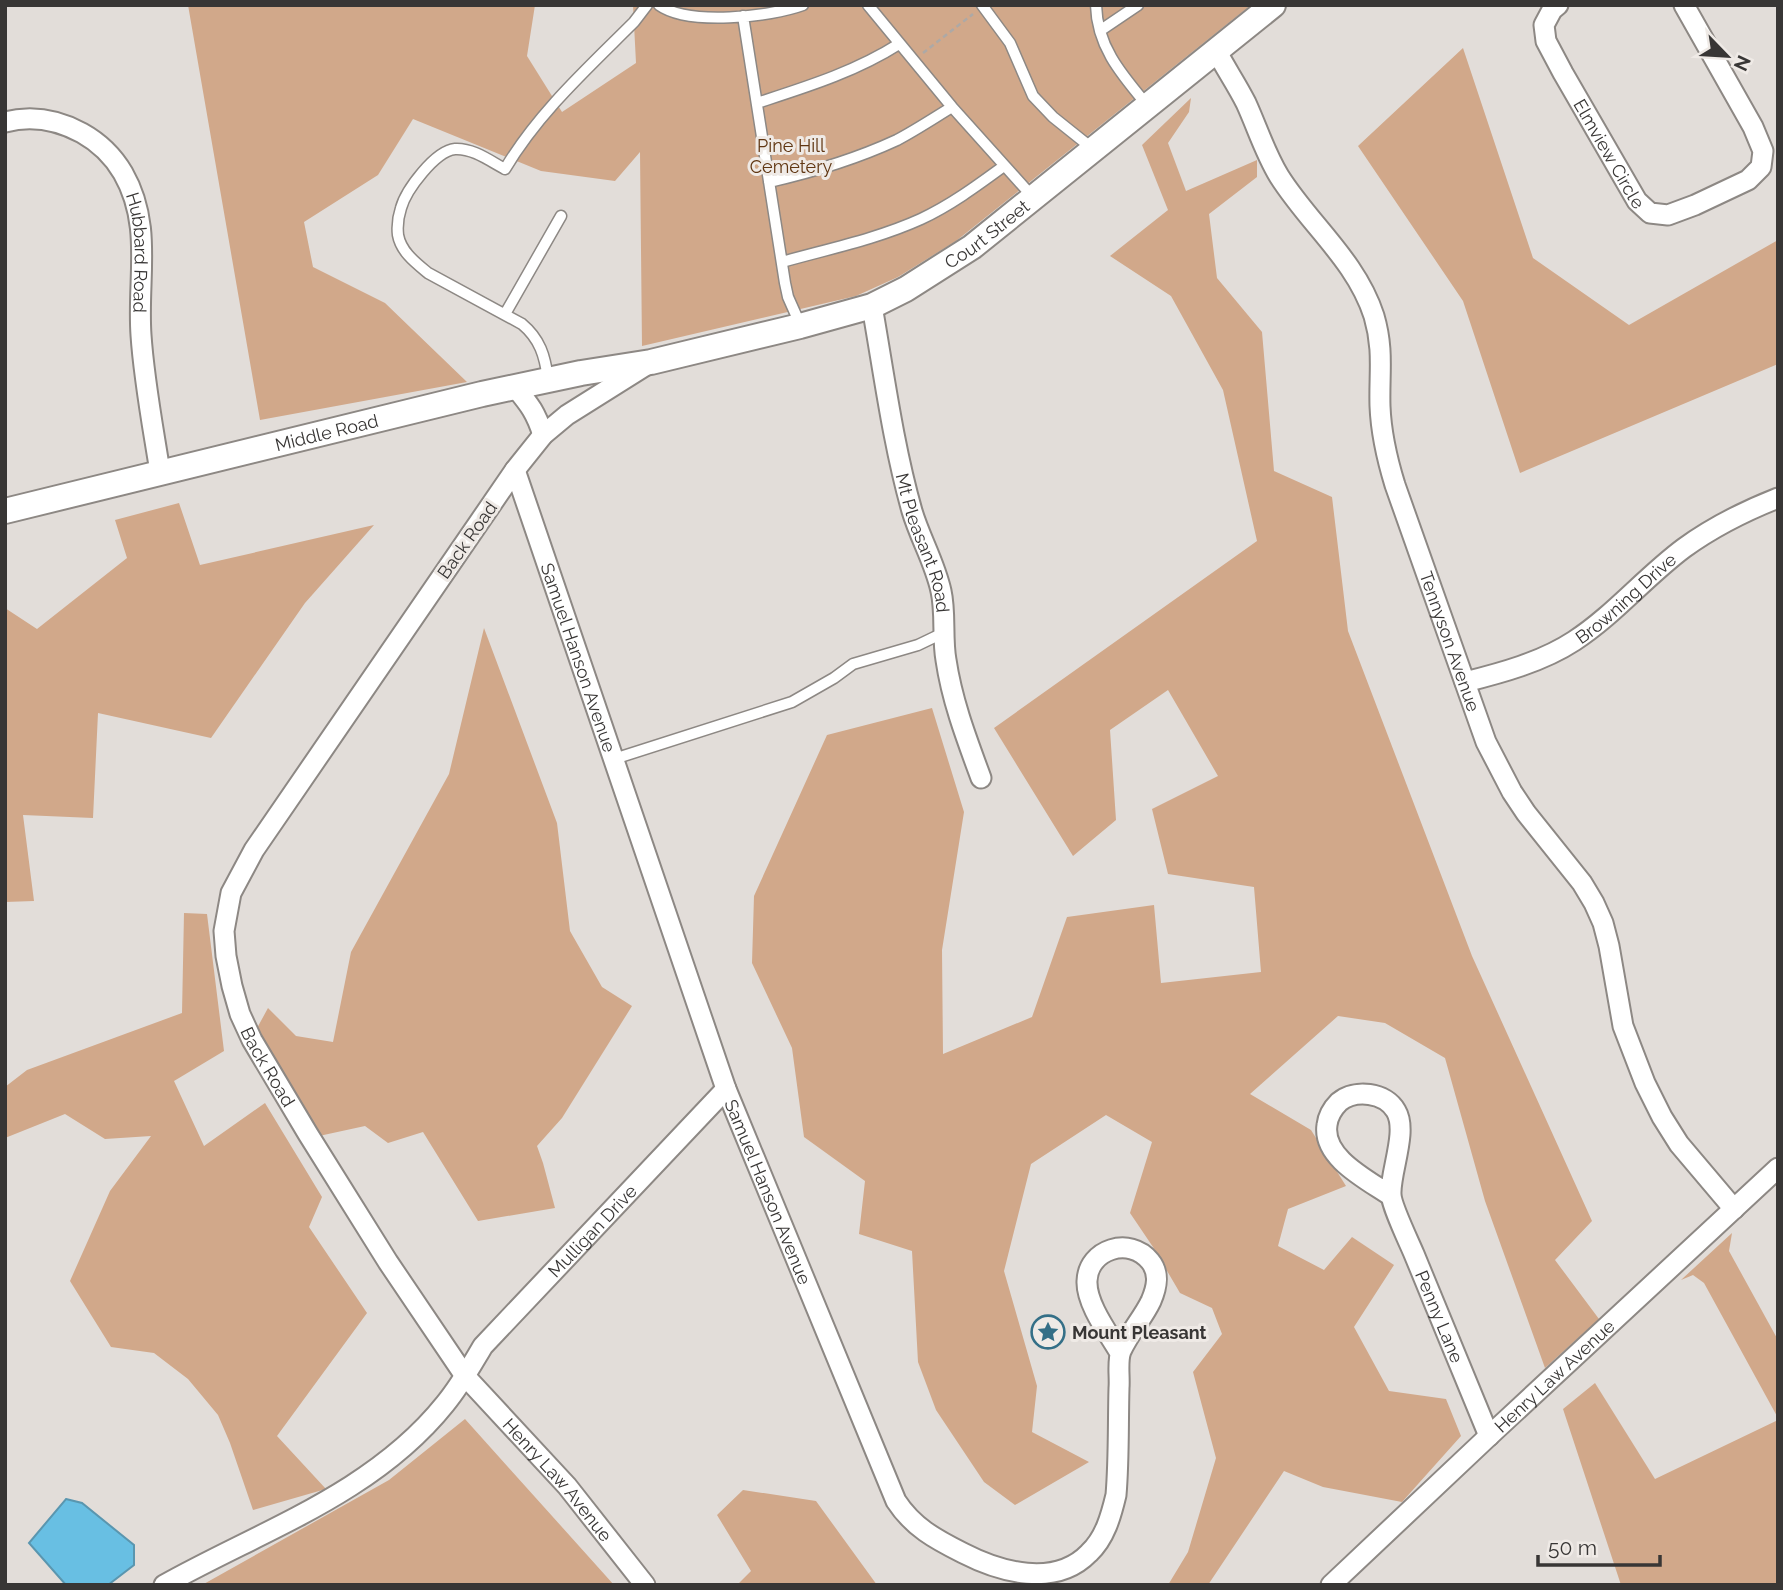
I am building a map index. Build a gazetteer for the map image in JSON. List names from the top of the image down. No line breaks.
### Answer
{"streets":{"street":["Elmview Circle","Court Street","Hubbard Road","Middle Road","Back Road","Mt Pleasant Road","Browning Drive","Tennyson Avenue","Samuel Hanson Avenue","Mulligan Drive","Penny Lane","Henry Law Avenue"]},"crossings":[["Court Street","Middle Road"],["Court Street","Back Road"],["Court Street","Mt Pleasant Road"],["Court Street","Tennyson Avenue"],["Hubbard Road","Middle Road"],["Middle Road","Back Road"],["Back Road","Samuel Hanson Avenue"],["Back Road","Mulligan Drive"],["Back Road","Henry Law Avenue"],["Browning Drive","Tennyson Avenue"],["Tennyson Avenue","Henry Law Avenue"],["Samuel Hanson Avenue","Mulligan Drive"],["Mulligan Drive","Henry Law Avenue"],["Penny Lane","Henry Law Avenue"]],"parks":["Pine Hill Cemetery"],"places":{"place":["Mount Pleasant"]},"scale_bar":"50 m","north":"bottom right"}
